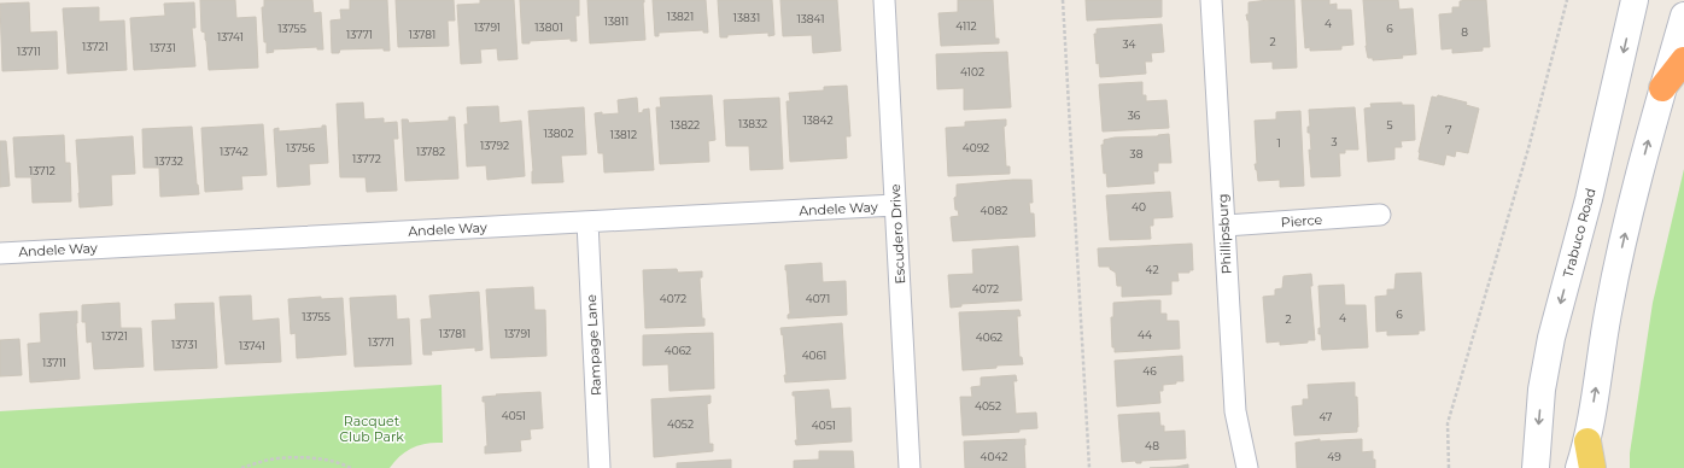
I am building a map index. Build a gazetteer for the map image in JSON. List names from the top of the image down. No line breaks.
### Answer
{"streets":{"main road":["Trabuco Road"],"street":["Andele Way","Pierce","Escudero Drive","Phillipsburg","Rampage Lane"]},"crossings":[["Andele Way","Escudero Drive"],["Andele Way","Rampage Lane"],["Pierce","Phillipsburg"]],"parks":["Racquet Club Park"],"house_numbers":["13821","13831","13841","13811","4","4112","13791","13801","13755","6","8","13771","13781","13741","2","34","13721","13731","13711","4102","36","13842","13832","13822","5","7","13802","13812","3","1","13792","13756","4092","13742","13782","38","13772","13732","13712","40","4082","42","4072","4072","4071","6","13755","4","2","13781","13791","44","13721","4062","13771","13731","13741","4062","4061","13711","46","4052","4051","47","4052","4051","48","4042","49"]}
